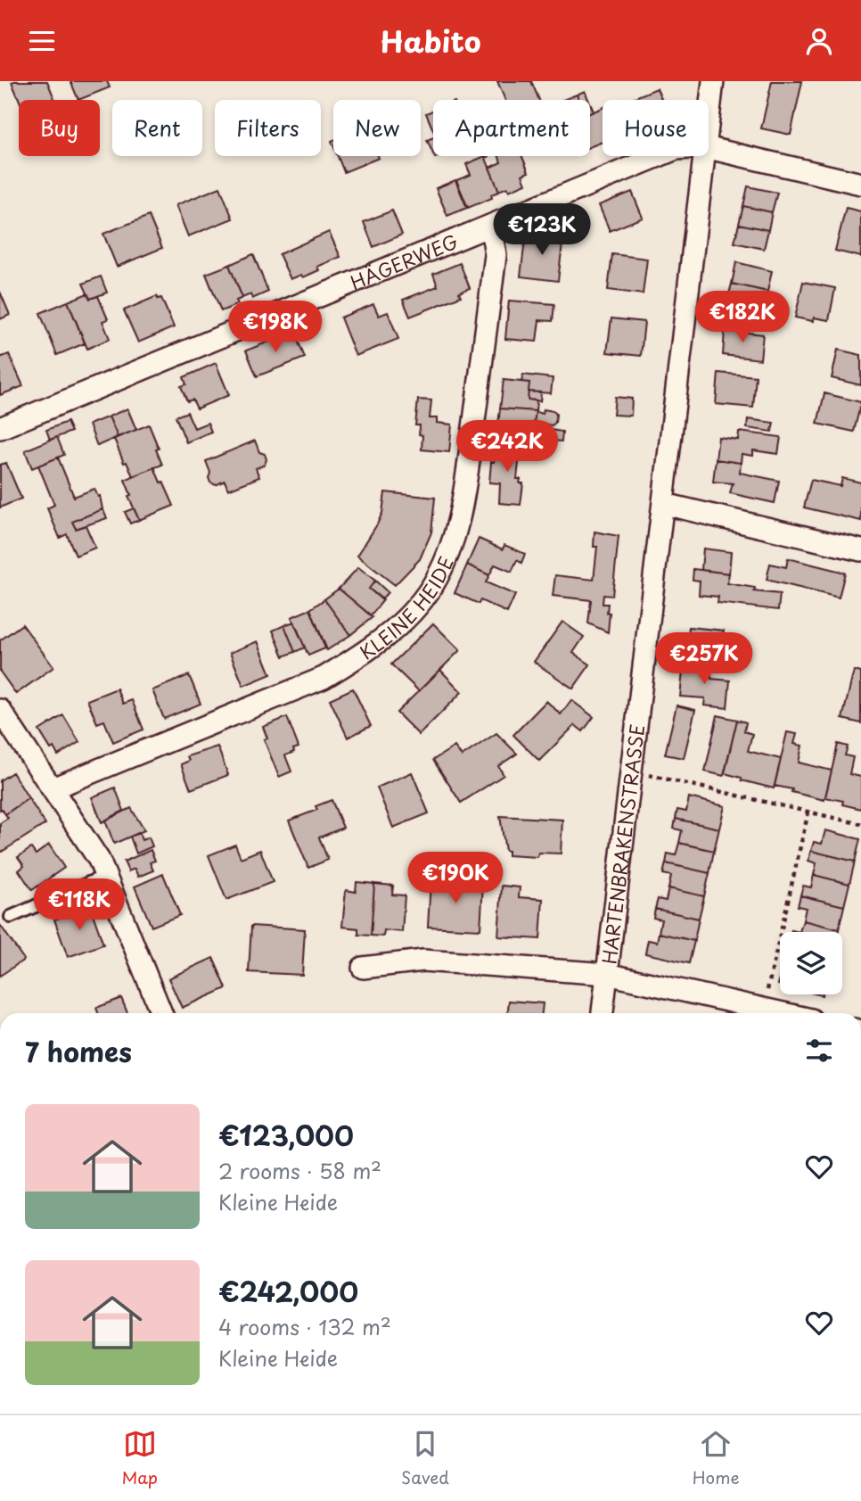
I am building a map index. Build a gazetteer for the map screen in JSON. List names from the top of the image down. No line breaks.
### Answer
{"streets":{"street":["HÄGERWEG","KLEINE HEIDE","HARTENBRAKENSTRASSE"]},"crossings":[["HÄGERWEG","KLEINE HEIDE"]],"page":{"header":"Habito","chip":["Buy","Rent","Filters","New","Apartment","House"],"price":["€123K","€182K","€198K","€242K","€257K","€190K","€118K"],"heading":"7 homes","list":[{"name":"€123,000","note":"2 rooms · 58 m² · Kleine Heide"},{"name":"€242,000","note":"4 rooms · 132 m² · Kleine Heide"}],"tabs":["Map","Saved","Home"]}}
